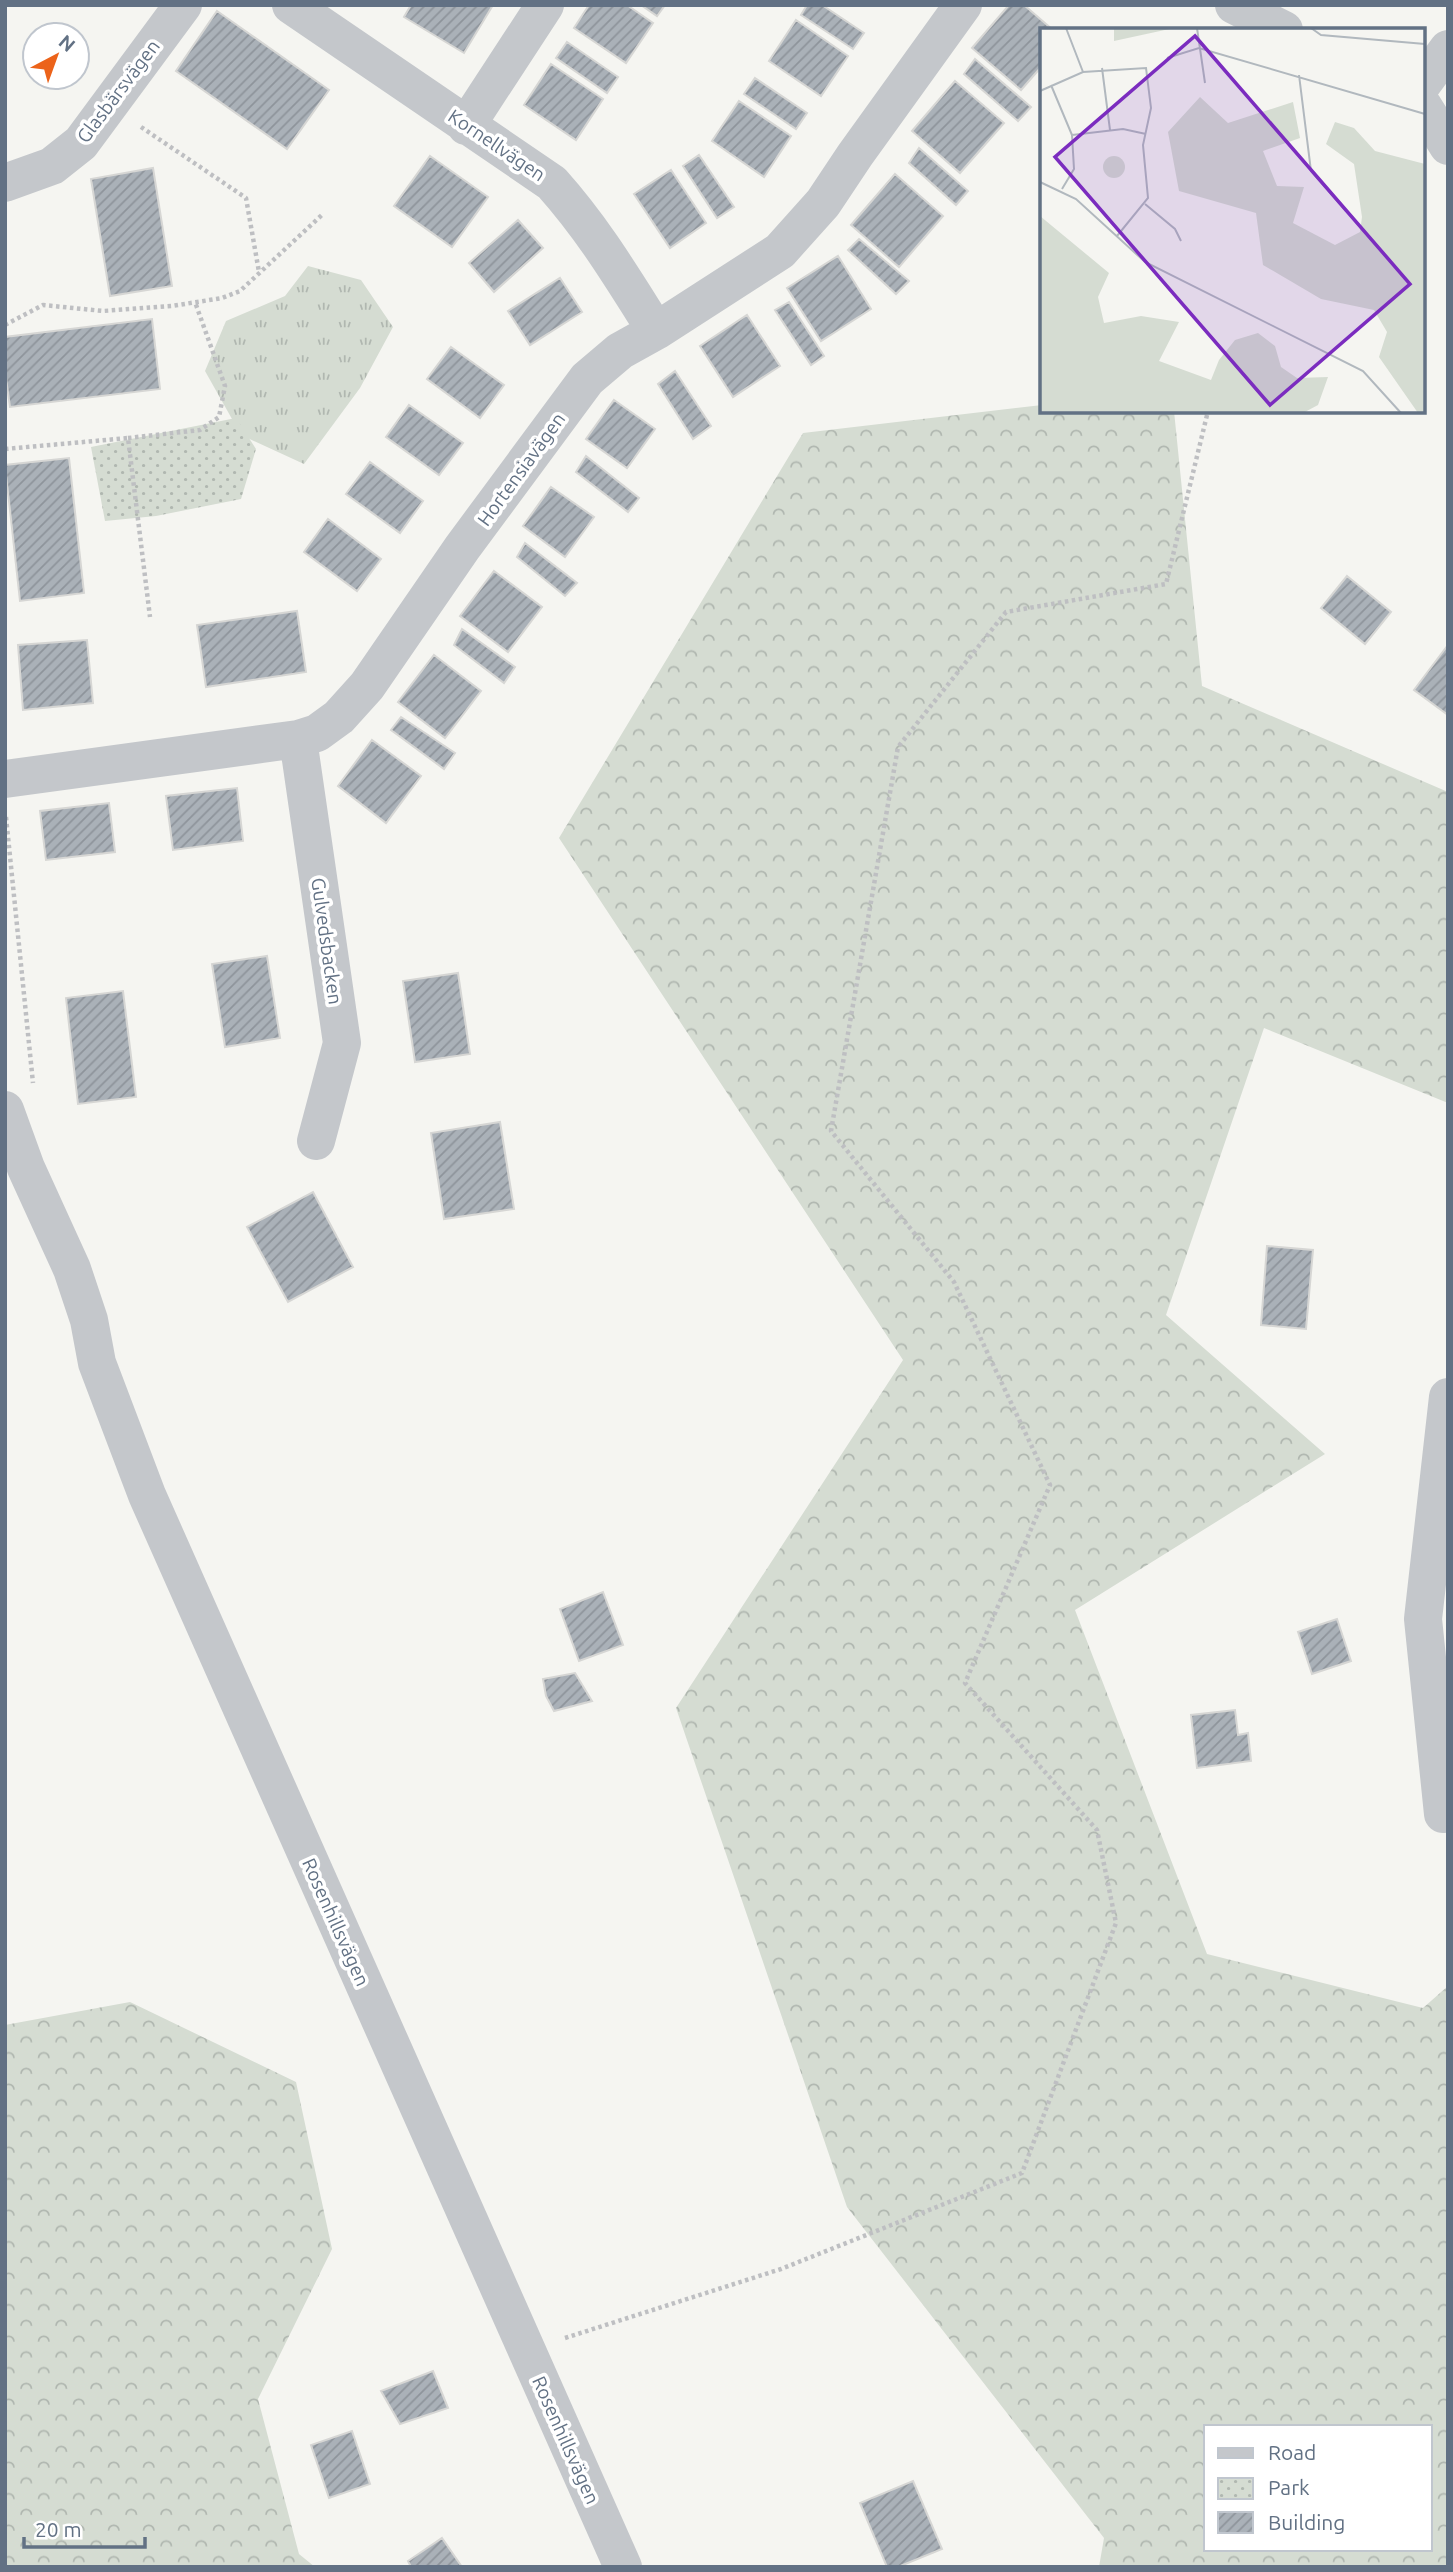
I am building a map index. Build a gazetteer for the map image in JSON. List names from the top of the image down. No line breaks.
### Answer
{"streets":{"street":["Glasbärsvägen","Kornellvägen","Hortensiavägen","Gulvedsbacken","Rosenhillsvägen"]},"crossings":[["Kornellvägen","Hortensiavägen"],["Hortensiavägen","Gulvedsbacken"]],"legend":["Road","Park","Building"],"scale_bar":"20 m","north":"top right"}
